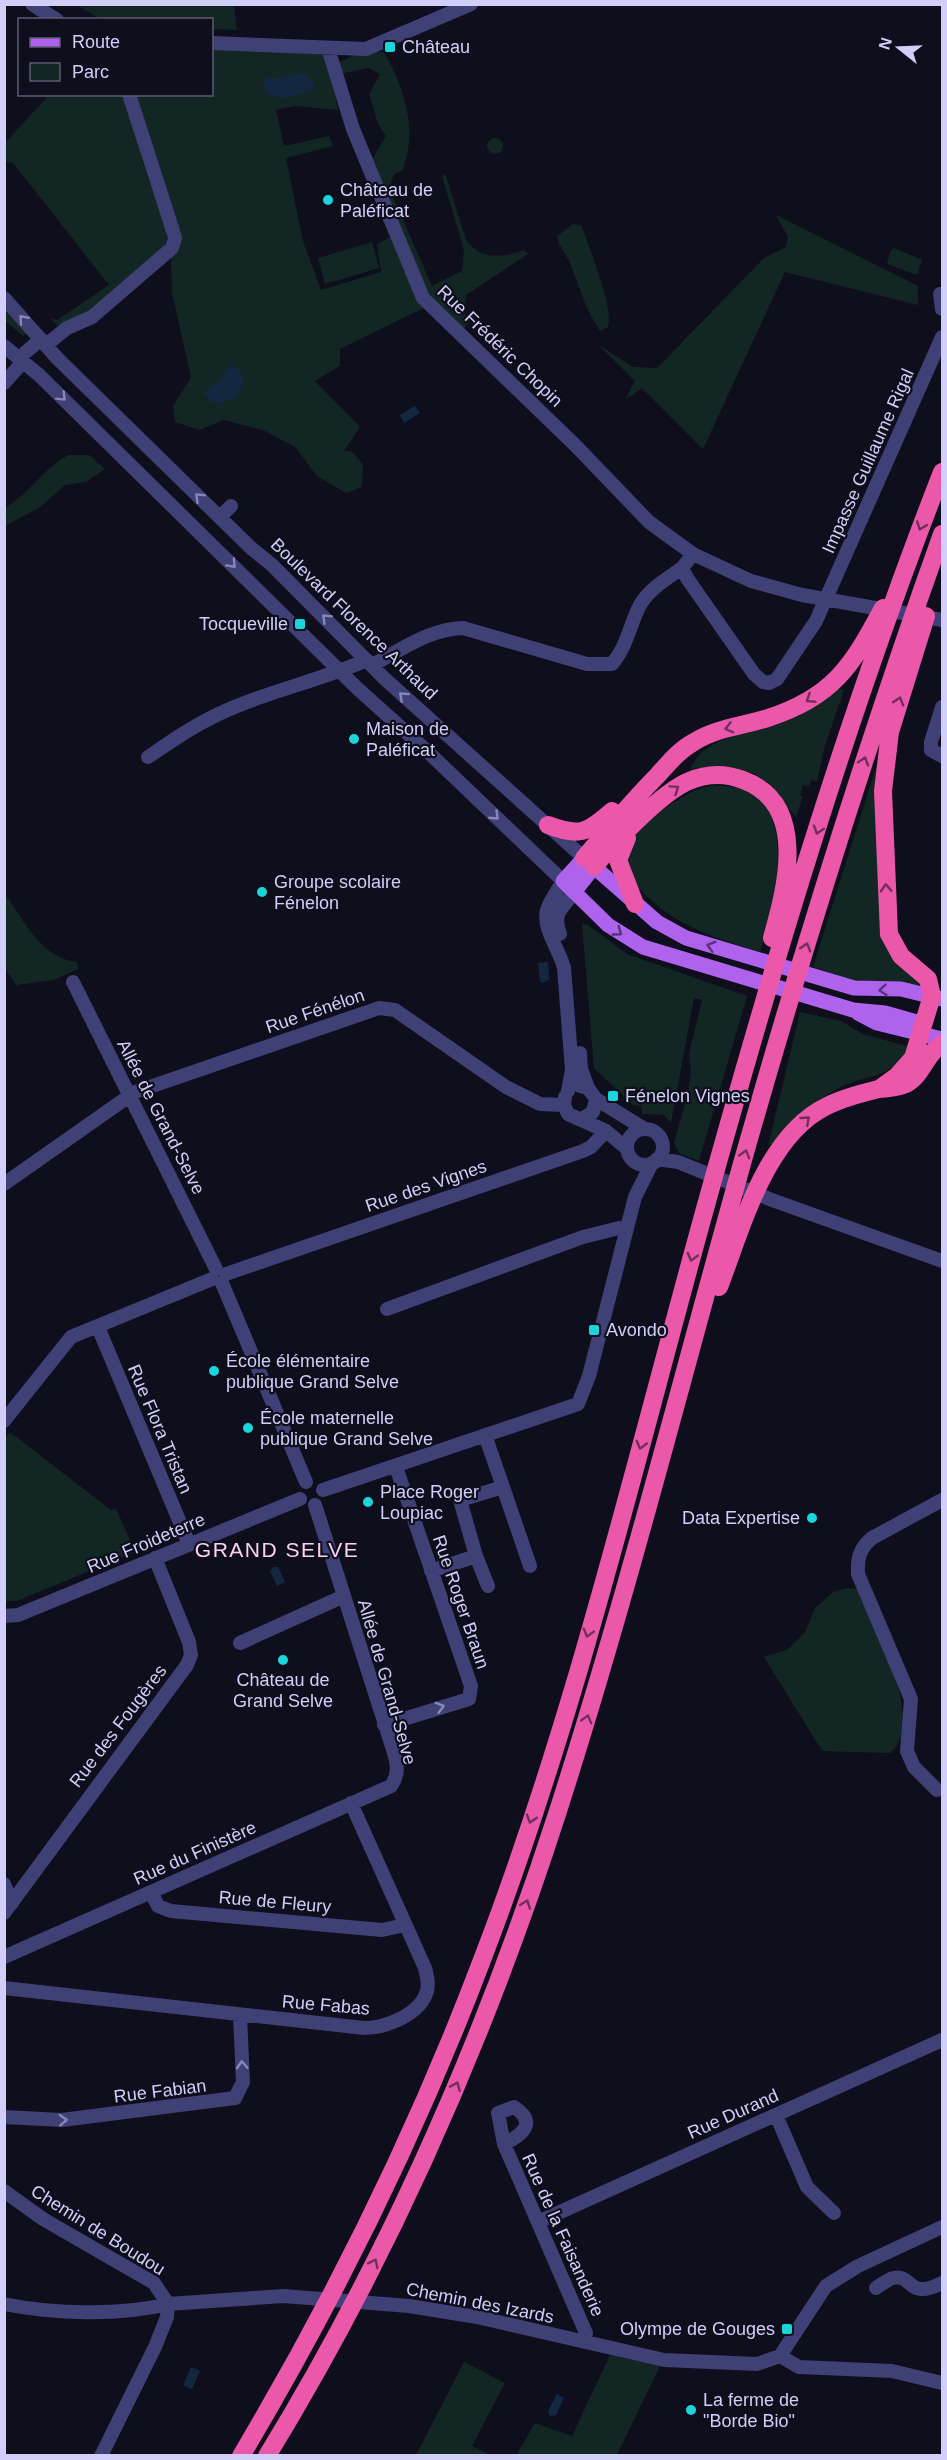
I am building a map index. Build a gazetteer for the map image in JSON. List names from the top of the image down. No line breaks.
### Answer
{"streets":{"main road":["Boulevard Florence Arthaud"],"street":["Rue Frédéric Chopin","Impasse Guillaume Rigal","Rue Fénélon","Allée de Grand-Selve","Rue des Vignes","Rue Flora Tristan","Rue Froideterre","Rue Roger Braun","Rue des Fougères","Rue du Finistère","Rue de Fleury","Rue Fabas","Rue Fabian","Rue Durand","Chemin de Boudou","Rue de la Faisanderie","Chemin des Izards"]},"crossings":[["Rue Frédéric Chopin","Impasse Guillaume Rigal"],["Rue Fénélon","Allée de Grand-Selve"],["Allée de Grand-Selve","Rue des Vignes"],["Allée de Grand-Selve","Rue Froideterre"],["Allée de Grand-Selve","Rue Roger Braun"],["Allée de Grand-Selve","Rue du Finistère"],["Rue des Vignes","Rue Flora Tristan"],["Rue Flora Tristan","Rue Froideterre"],["Rue Froideterre","Rue des Fougères"],["Rue du Finistère","Rue de Fleury"],["Rue du Finistère","Rue Fabas"],["Rue de Fleury","Rue Fabas"],["Rue Fabas","Rue Fabian"],["Rue Durand","Rue de la Faisanderie"],["Chemin de Boudou","Chemin des Izards"],["Rue de la Faisanderie","Chemin des Izards"]],"one_way":["Rue Fabian"],"districts":["GRAND SELVE"],"places":{"transit":["Château","Tocqueville","Fénelon Vignes","Avondo","Olympe de Gouges"],"other":["Château de Paléficat","Maison de Paléficat","Groupe scolaire Fénelon","École élémentaire publique Grand Selve","École maternelle publique Grand Selve","Place Roger Loupiac","Data Expertise","Château de Grand Selve","La ferme de \"Borde Bio\""]},"legend":["Route","Parc"],"north":"left"}
